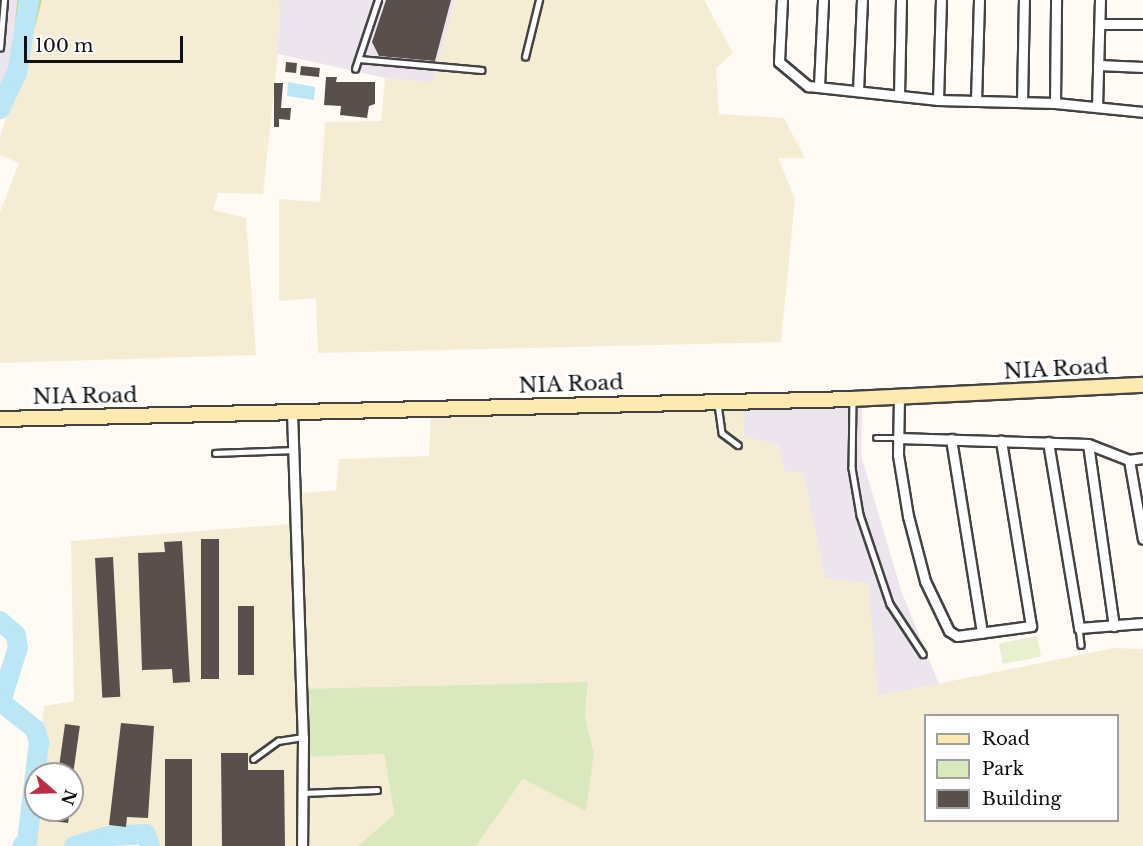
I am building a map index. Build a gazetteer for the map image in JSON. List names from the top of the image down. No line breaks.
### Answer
{"streets":{"street":["NIA Road"]},"legend":["Road","Park","Building"],"scale_bar":"100 m","north":"right"}
